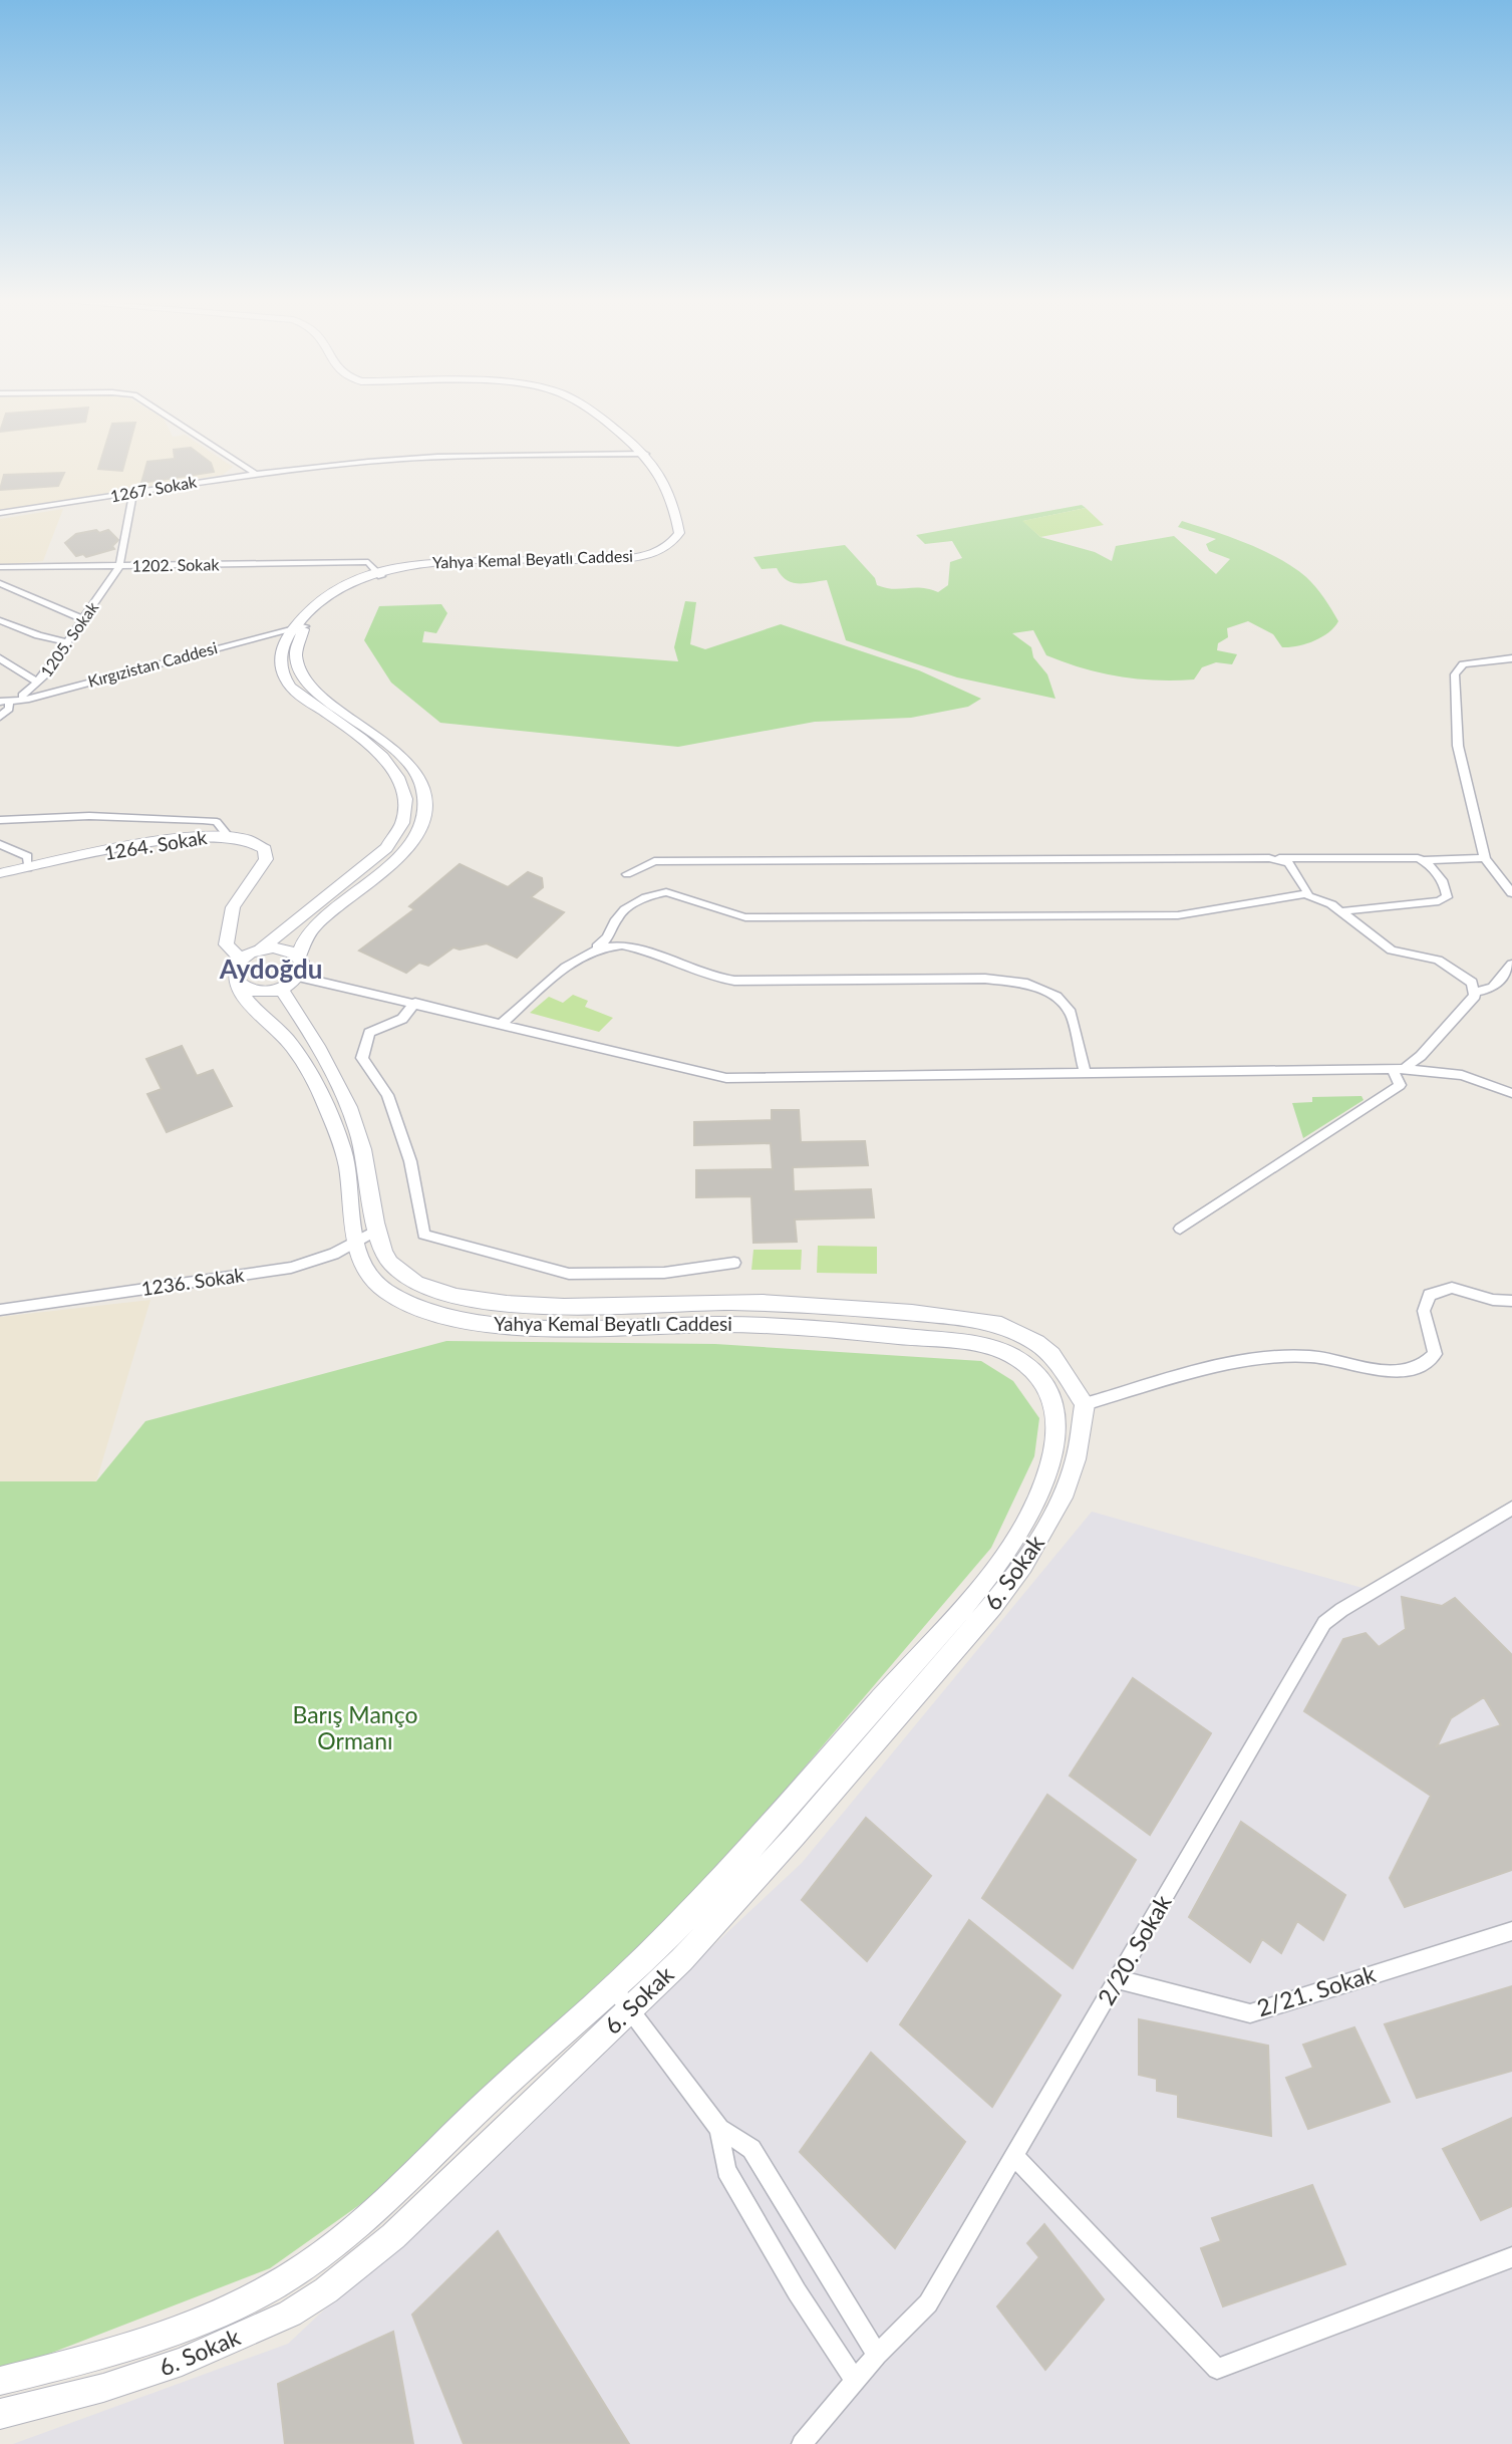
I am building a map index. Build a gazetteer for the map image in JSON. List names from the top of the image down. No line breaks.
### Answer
{"streets":{"main road":["Yahya Kemal Beyatlı Caddesi","1264. Sokak","6. Sokak"],"street":["1267. Sokak","1202. Sokak","1205. Sokak","Kırgızistan Caddesi","1236. Sokak","2/20. Sokak","2/21. Sokak"]},"crossings":[["1267. Sokak","Yahya Kemal Beyatlı Caddesi"],["Yahya Kemal Beyatlı Caddesi","1202. Sokak"],["Yahya Kemal Beyatlı Caddesi","Kırgızistan Caddesi"],["Yahya Kemal Beyatlı Caddesi","1264. Sokak"],["Yahya Kemal Beyatlı Caddesi","1236. Sokak"],["Yahya Kemal Beyatlı Caddesi","6. Sokak"],["1202. Sokak","1205. Sokak"],["1205. Sokak","Kırgızistan Caddesi"],["2/20. Sokak","2/21. Sokak"]],"districts":["Aydoğdu"],"parks":["Barış Manço Ormanı"]}
